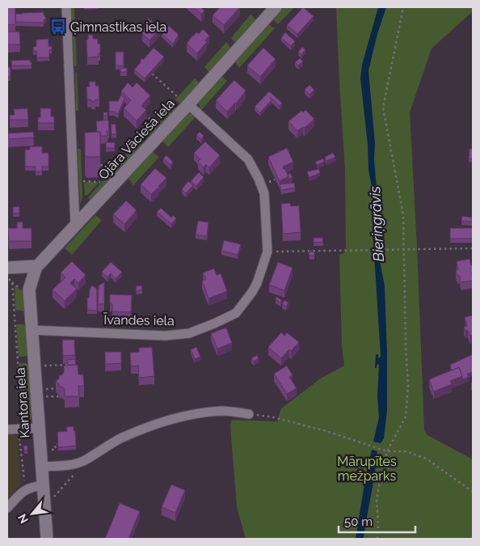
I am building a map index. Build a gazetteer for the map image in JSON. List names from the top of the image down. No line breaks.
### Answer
{"streets":{"main road":["Ojāra Vācieša iela","Kantora iela"],"street":["Īvandes iela"]},"crossings":[["Ojāra Vācieša iela","Īvandes iela"],["Ojāra Vācieša iela","Kantora iela"],["Īvandes iela","Kantora iela"]],"water":["Bieriņgrāvis"],"parks":["Mārupītes mežparks"],"places":{"bus stop":["Ģimnastikas iela"]},"scale_bar":"50 m","north":"bottom left"}
